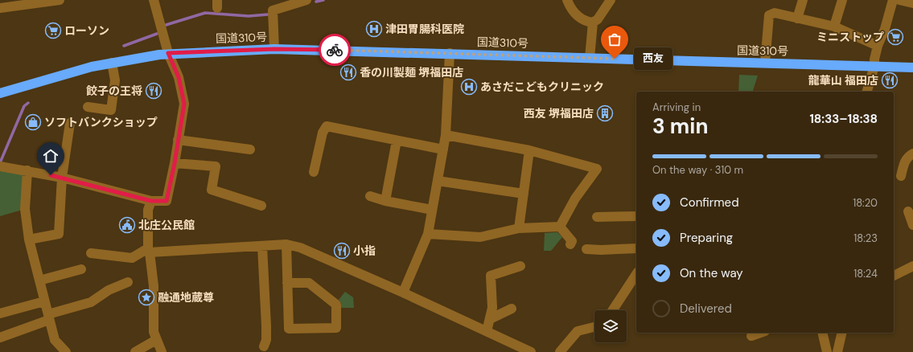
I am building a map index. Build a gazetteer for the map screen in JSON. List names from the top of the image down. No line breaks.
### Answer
{"streets":{"highway":["国道310号"]},"places":{"hospital":["津田胃腸科医院","あさだこどもクリニック"],"supermarket":["ローソン","ミニストップ"],"other":["西友"],"restaurant":["香の川製麺 堺福田店","龍華山 福田店","餃子の王将","小指"],"building":["西友 堺福田店"],"shop":["ソフトバンクショップ"],"public building":["北庄公民館"],"place":["融通地蔵尊"]},"page":{"bubble":"西友","heading":["3 min","Arriving in","18:33–18:38"],"bar":"On the way · 310 m","list":[["Confirmed","18:20"],["Preparing","18:23"],["On the way","18:24"],"Delivered"]}}
